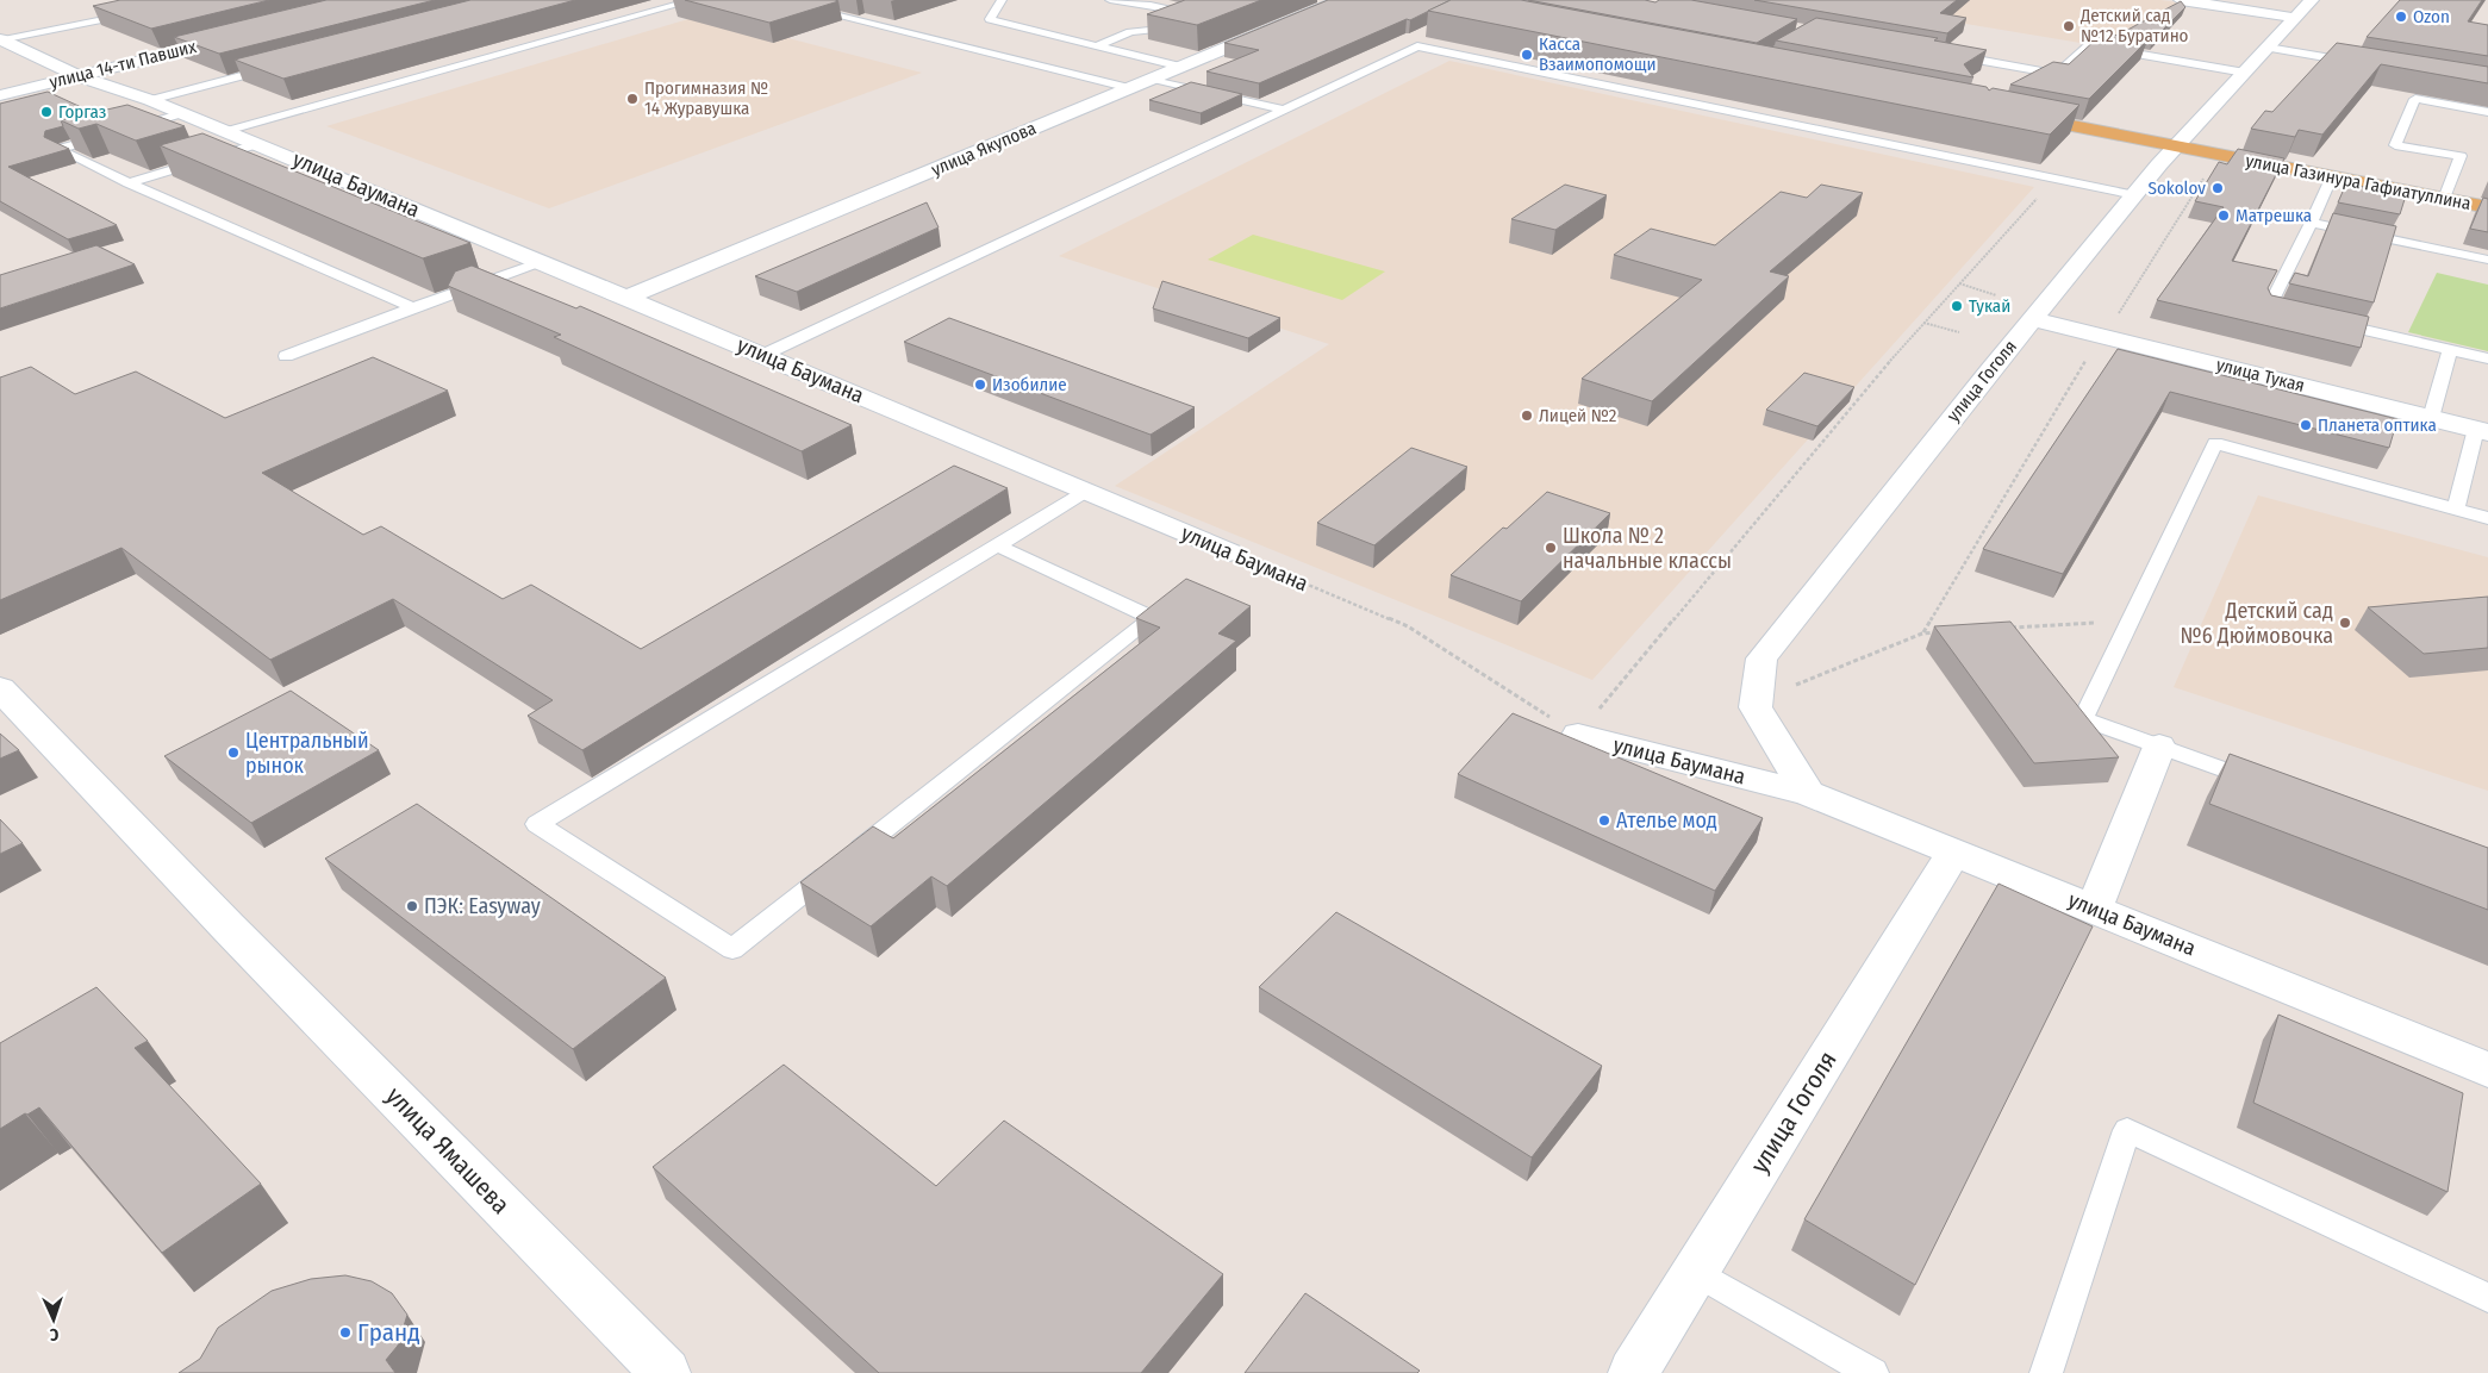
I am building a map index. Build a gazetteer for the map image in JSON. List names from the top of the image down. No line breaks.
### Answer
{"streets":{"main road":["улица Газинура Гафиатуллина"],"street":["улица 14-ти Павших","улица Якупова","улица Баумана","улица Тукая","улица Гоголя","улица Ямашева"]},"crossings":[["улица 14-ти Павших","улица Баумана"],["улица Якупова","улица Баумана"],["улица Газинура Гафиатуллина","улица Гоголя"],["улица Баумана","улица Гоголя"],["улица Тукая","улица Гоголя"]],"places":["Ozon","Детский сад №12 Буратино","Касса Взаимопомощи","Прогимназия № 14 Журавушка","Горгаз","Sokolov","Матрешка","Тукай","Изобилие","Лицей №2","Планета оптика","Школа № 2 начальные классы","Детский сад №6 Дюймовочка","Центральный рынок","Ателье мод","ПЭК: Easyway","Гранд"],"north":"bottom"}
